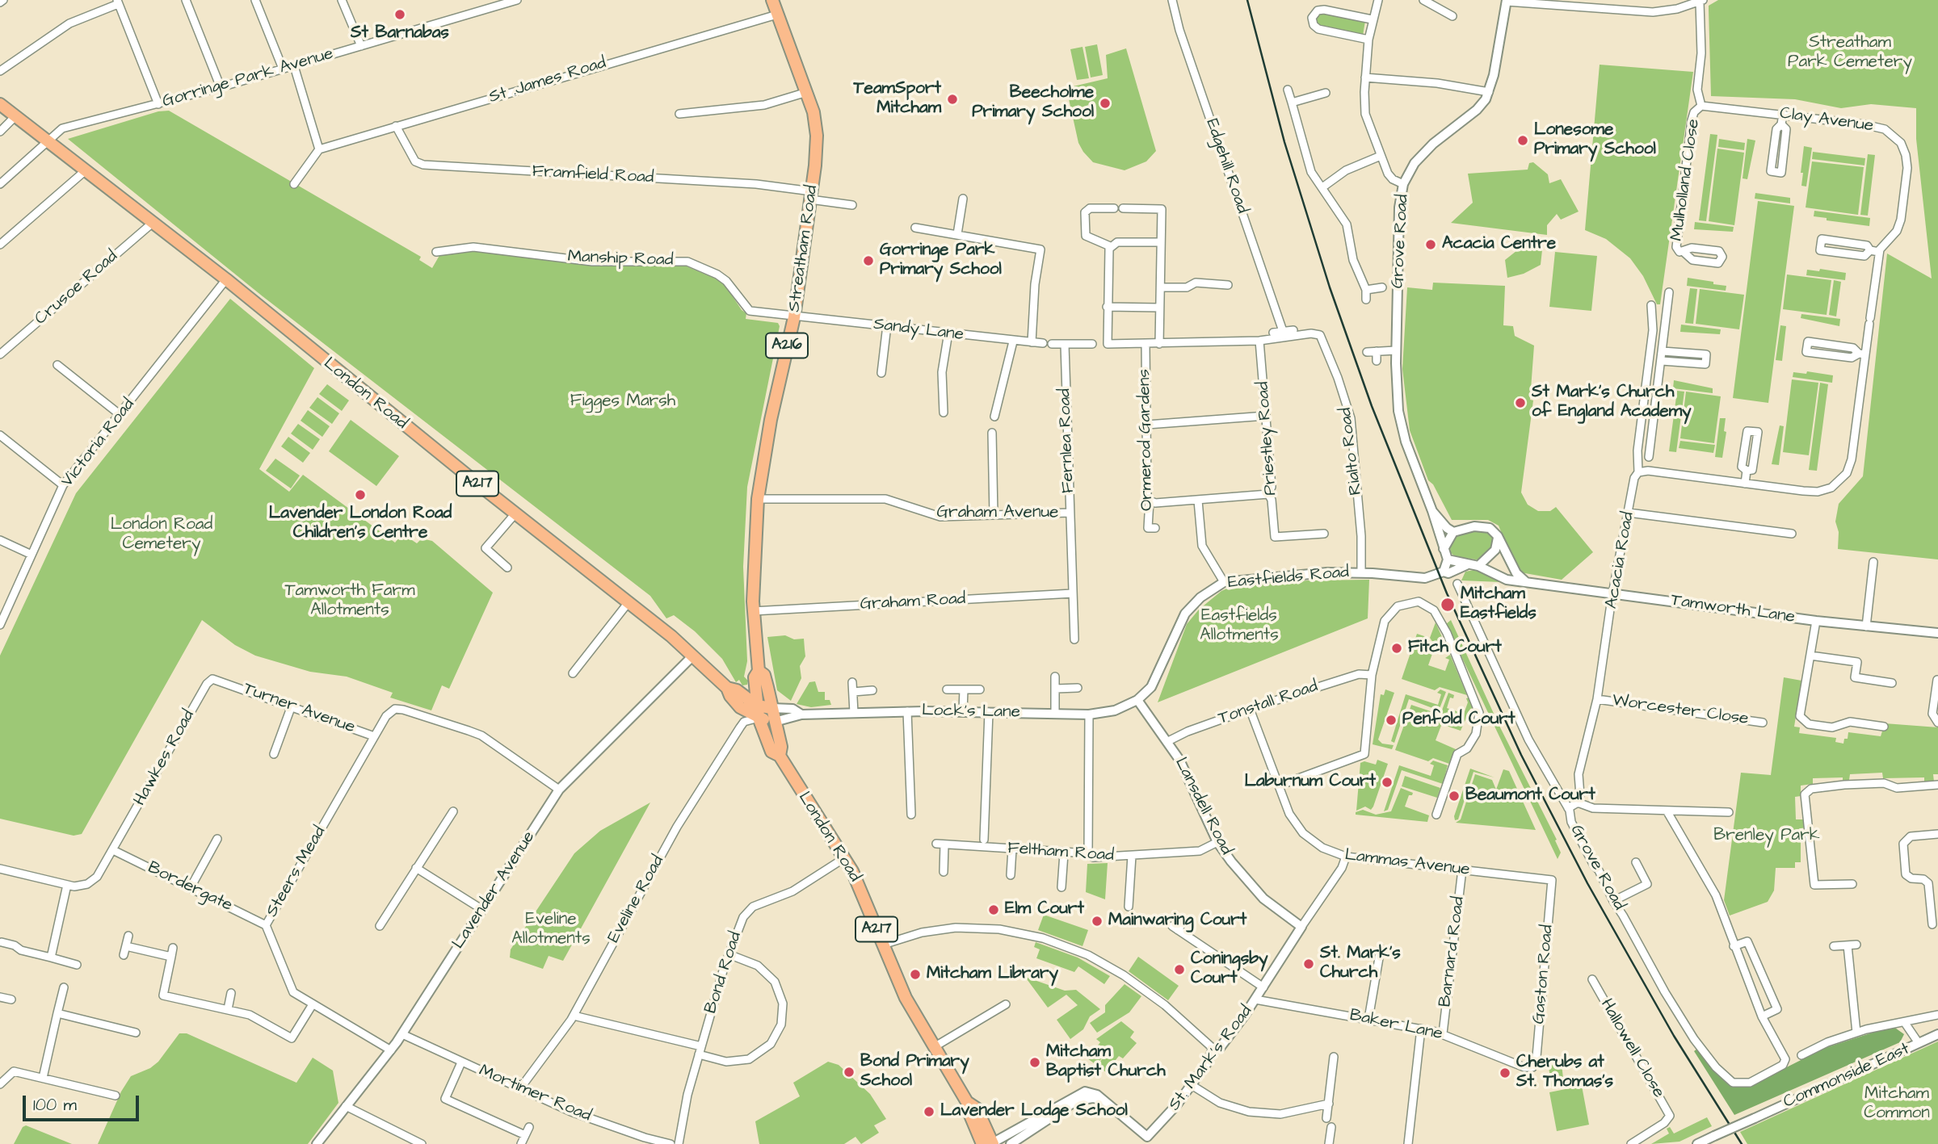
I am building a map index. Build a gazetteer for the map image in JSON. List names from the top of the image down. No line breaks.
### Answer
{"streets":{"main road":["Streatham Road","A216","London Road","A217"],"street":["Gorringe Park Avenue","St .James Road","Clay Avenue","Edgehill Road","Framfield Road","Mulholland Close","Grove Road","Manship Road","Crusoe Road","Sandy Lane","Priestley Road","Ormerod Gardens","Fernlea Road","Victoria Road","Rialto Road","Graham Avenue","Acacia Road","Eastfields Road","Graham Road","Tamworth Lane","Tonstall Road","Turner Avenue","Worcester Close","Lock's Lane","Hawkes Road","Lansdell Road","Feltham Road","Lammas Avenue","Steers Mead","Bordergate","Lavender Avenue","Eveline Road","Barnard Road","Bond Road","Gaston Road","Baker Lane","Hallowell Close","St. Mark's Road","Commonside East","Mortimer Road"]},"crossings":[["Gorringe Park Avenue","London Road"],["St .James Road","Framfield Road"],["St .James Road","Streatham Road"],["Clay Avenue","Mulholland Close"],["Framfield Road","Streatham Road"],["Grove Road","Tamworth Lane"],["Streatham Road","Manship Road"],["Streatham Road","Sandy Lane"],["Streatham Road","London Road"],["Streatham Road","Graham Avenue"],["Streatham Road","Graham Road"],["Streatham Road","Lock's Lane"],["Streatham Road","Eveline Road"],["Manship Road","Sandy Lane"],["Crusoe Road","London Road"],["London Road","Victoria Road"],["London Road","Lock's Lane"],["London Road","Lavender Avenue"],["London Road","Eveline Road"],["London Road","Bond Road"],["London Road","St. Mark's Road"],["Fernlea Road","Graham Avenue"],["Fernlea Road","Graham Road"],["Rialto Road","Eastfields Road"],["Acacia Road","Tamworth Lane"],["Acacia Road","Worcester Close"],["Eastfields Road","Lock's Lane"],["Eastfields Road","Lansdell Road"],["Tonstall Road","Lansdell Road"],["Tonstall Road","Lammas Avenue"],["Turner Avenue","Hawkes Road"],["Turner Avenue","Steers Mead"],["Lock's Lane","Lansdell Road"],["Hawkes Road","Bordergate"],["Lansdell Road","Feltham Road"],["Lansdell Road","St. Mark's Road"],["Lammas Avenue","Barnard Road"],["Lammas Avenue","Gaston Road"],["Steers Mead","Bordergate"],["Steers Mead","Lavender Avenue"],["Lavender Avenue","Mortimer Road"],["Eveline Road","Mortimer Road"],["Barnard Road","Baker Lane"],["Gaston Road","Baker Lane"],["Baker Lane","St. Mark's Road"]],"parks":["Streatham Park Cemetery","Figges Marsh","London Road Cemetery","Tamworth Farm Allotments","Eastfields Allotments","Brenley Park","Eveline Allotments","Mitcham Common"],"places":["St Barnabas","TeamSport Mitcham","Beecholme Primary School","Lonesome Primary School","Acacia Centre","Gorringe Park Primary School","St Mark's Church of England Academy","Lavender London Road Children's Centre","Mitcham Eastfields","Fitch Court","Penfold Court","Laburnum Court","Beaumont Court","Elm Court","Mainwaring Court","St. Mark's Church","Coningsby Court","Mitcham Library","Mitcham Baptist Church","Bond Primary School","Cherubs at St. Thomas's","Lavender Lodge School"],"scale_bar":"100 m"}
